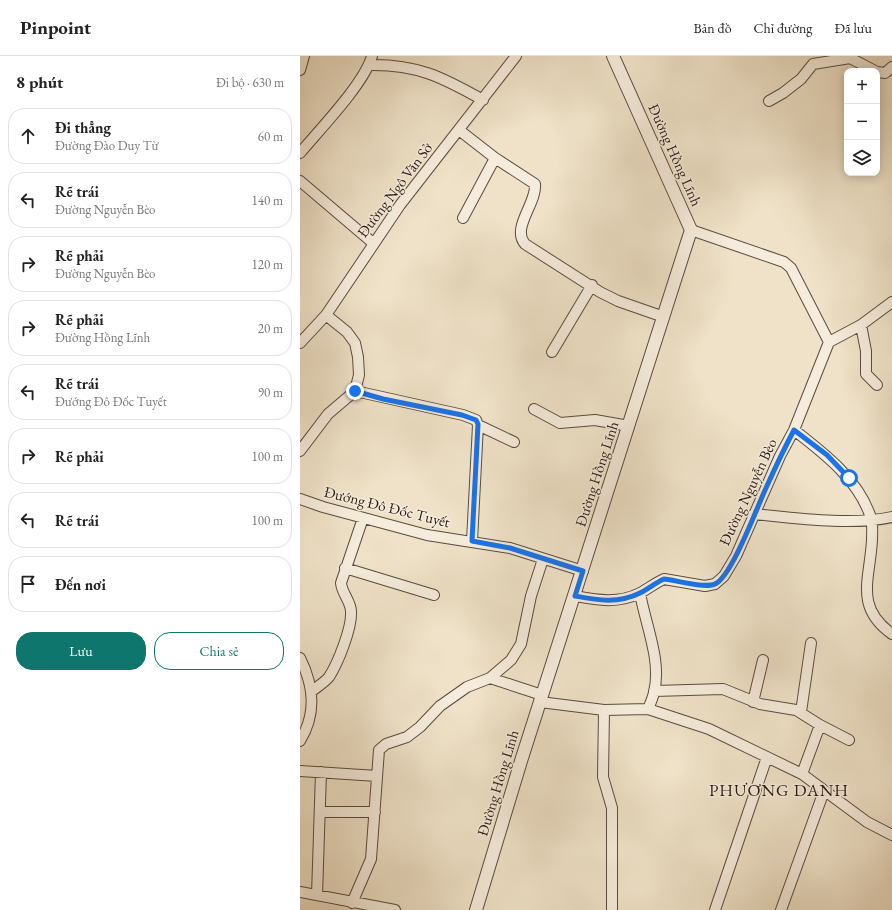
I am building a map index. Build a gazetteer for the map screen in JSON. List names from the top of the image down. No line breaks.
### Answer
{"streets":{"street":["Đường Hồng Lĩnh","Đường Ngô Văn Sở","Đường Nguyễn Bèo","Đướng Đô Đốc Tuyết"]},"crossings":[["Đường Hồng Lĩnh","Đường Nguyễn Bèo"],["Đường Hồng Lĩnh","Đướng Đô Đốc Tuyết"]],"districts":["PHƯƠNG DANH"],"page":{"header":"Pinpoint","nav":["Bản đồ","Chỉ đường","Đã lưu"],"heading":["8 phút","Đi bộ · 630 m"],"map_buttons":["+","−"],"list":[["Đi thẳng","Đường Đào Duy Từ","60 m"],["Rẽ trái","Đường Nguyễn Bèo","140 m"],["Rẽ phải","Đường Nguyễn Bèo","120 m"],["Rẽ phải","Đường Hồng Lĩnh","20 m"],["Rẽ trái","Đướng Đô Đốc Tuyết","90 m"],["Rẽ phải","100 m"],["Rẽ trái","100 m"],"Đến nơi"],"buttons":["Lưu","Chia sẻ"]}}
